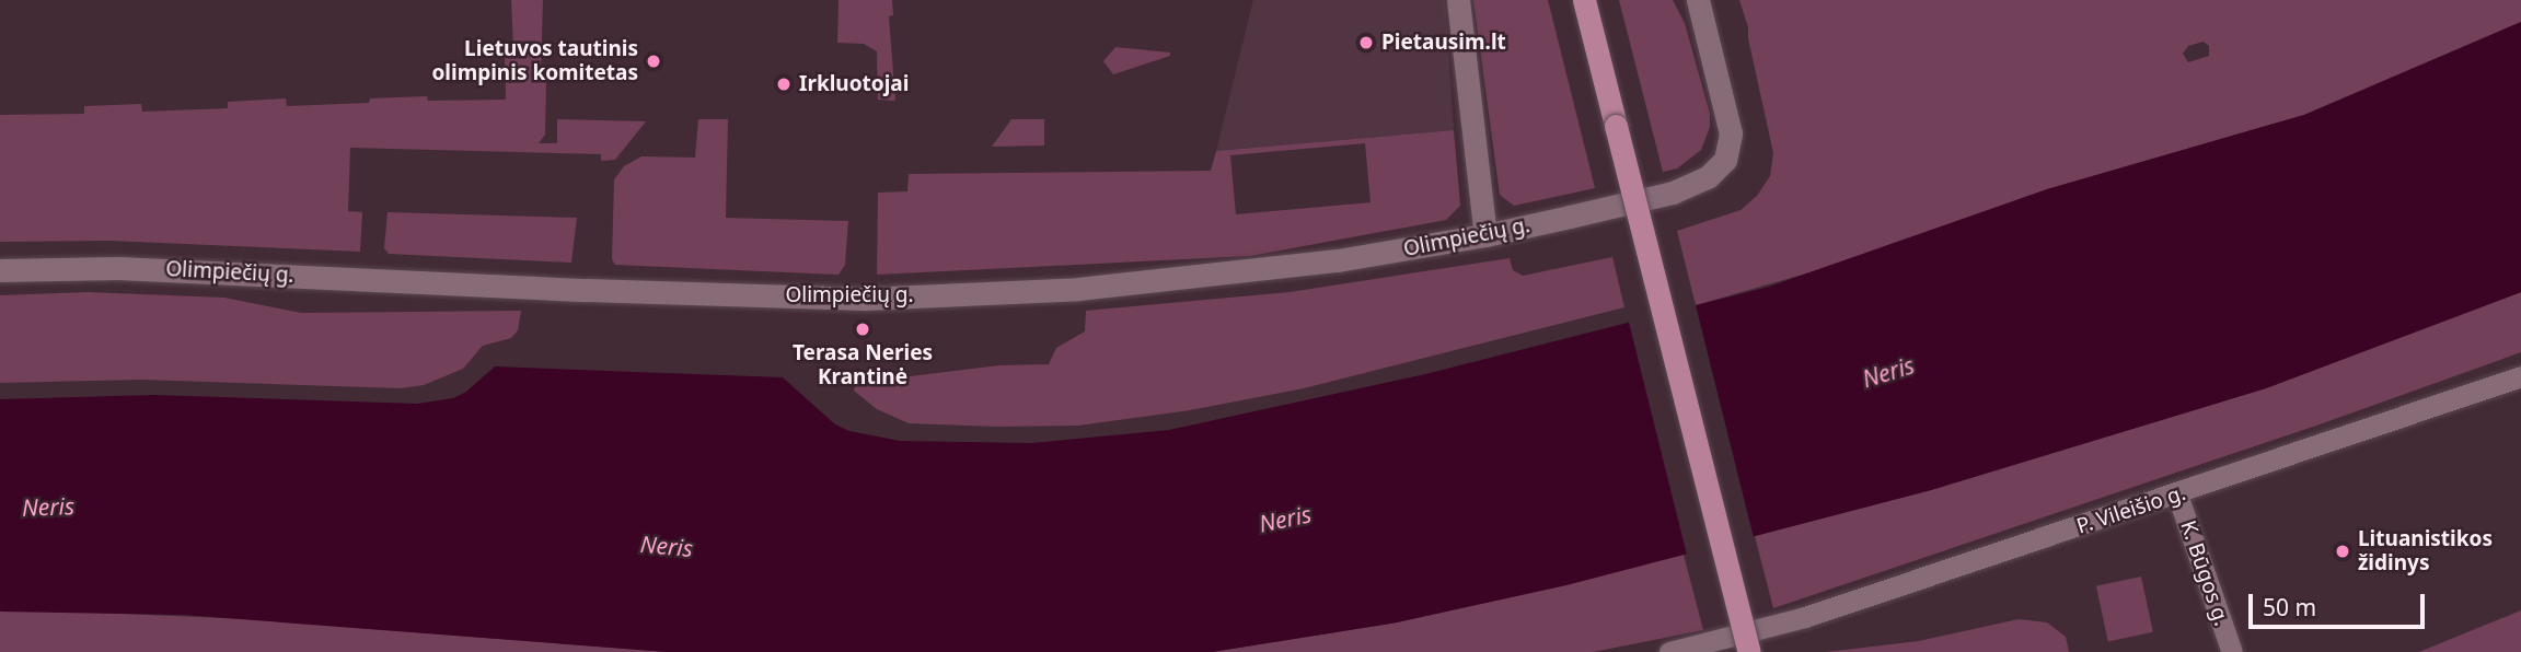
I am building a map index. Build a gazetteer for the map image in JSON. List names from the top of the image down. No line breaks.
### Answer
{"streets":{"street":["Olimpiečių g.","P. Vileišio g.","K. Būgos g."]},"crossings":[["P. Vileišio g.","K. Būgos g."]],"water":["Neris"],"places":["Pietausim.lt","Lietuvos tautinis olimpinis komitetas","Irkluotojai","Terasa Neries Krantinė","Lituanistikos židinys"],"scale_bar":"50 m"}
